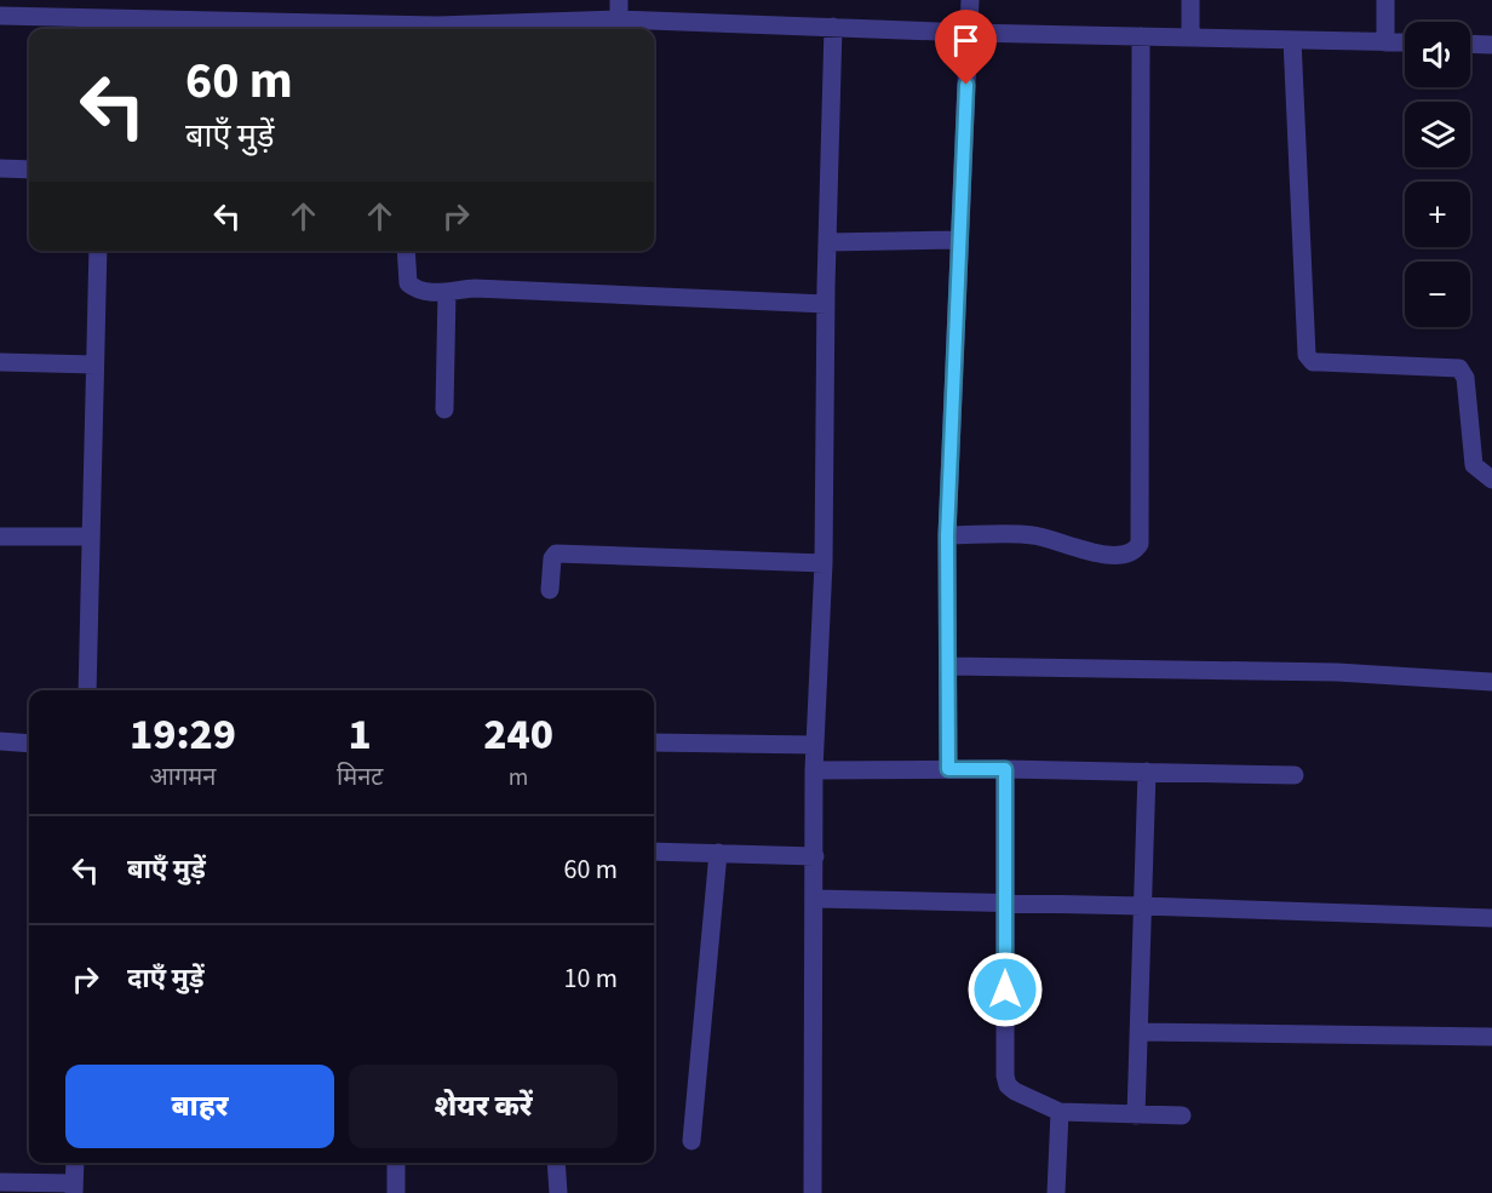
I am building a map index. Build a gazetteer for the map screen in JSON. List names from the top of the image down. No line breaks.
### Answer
{"page":{"map_buttons":["+","−"],"turn":["60 m","बाएँ मुड़ें"],"eta":["19:29","आगमन","1","मिनट","240","m"],"list":[{"name":"बाएँ मुड़ें","value":"60 m"},{"name":"दाएँ मुड़ें","value":"10 m"}],"buttons":["बाहर","शेयर करें"]}}
